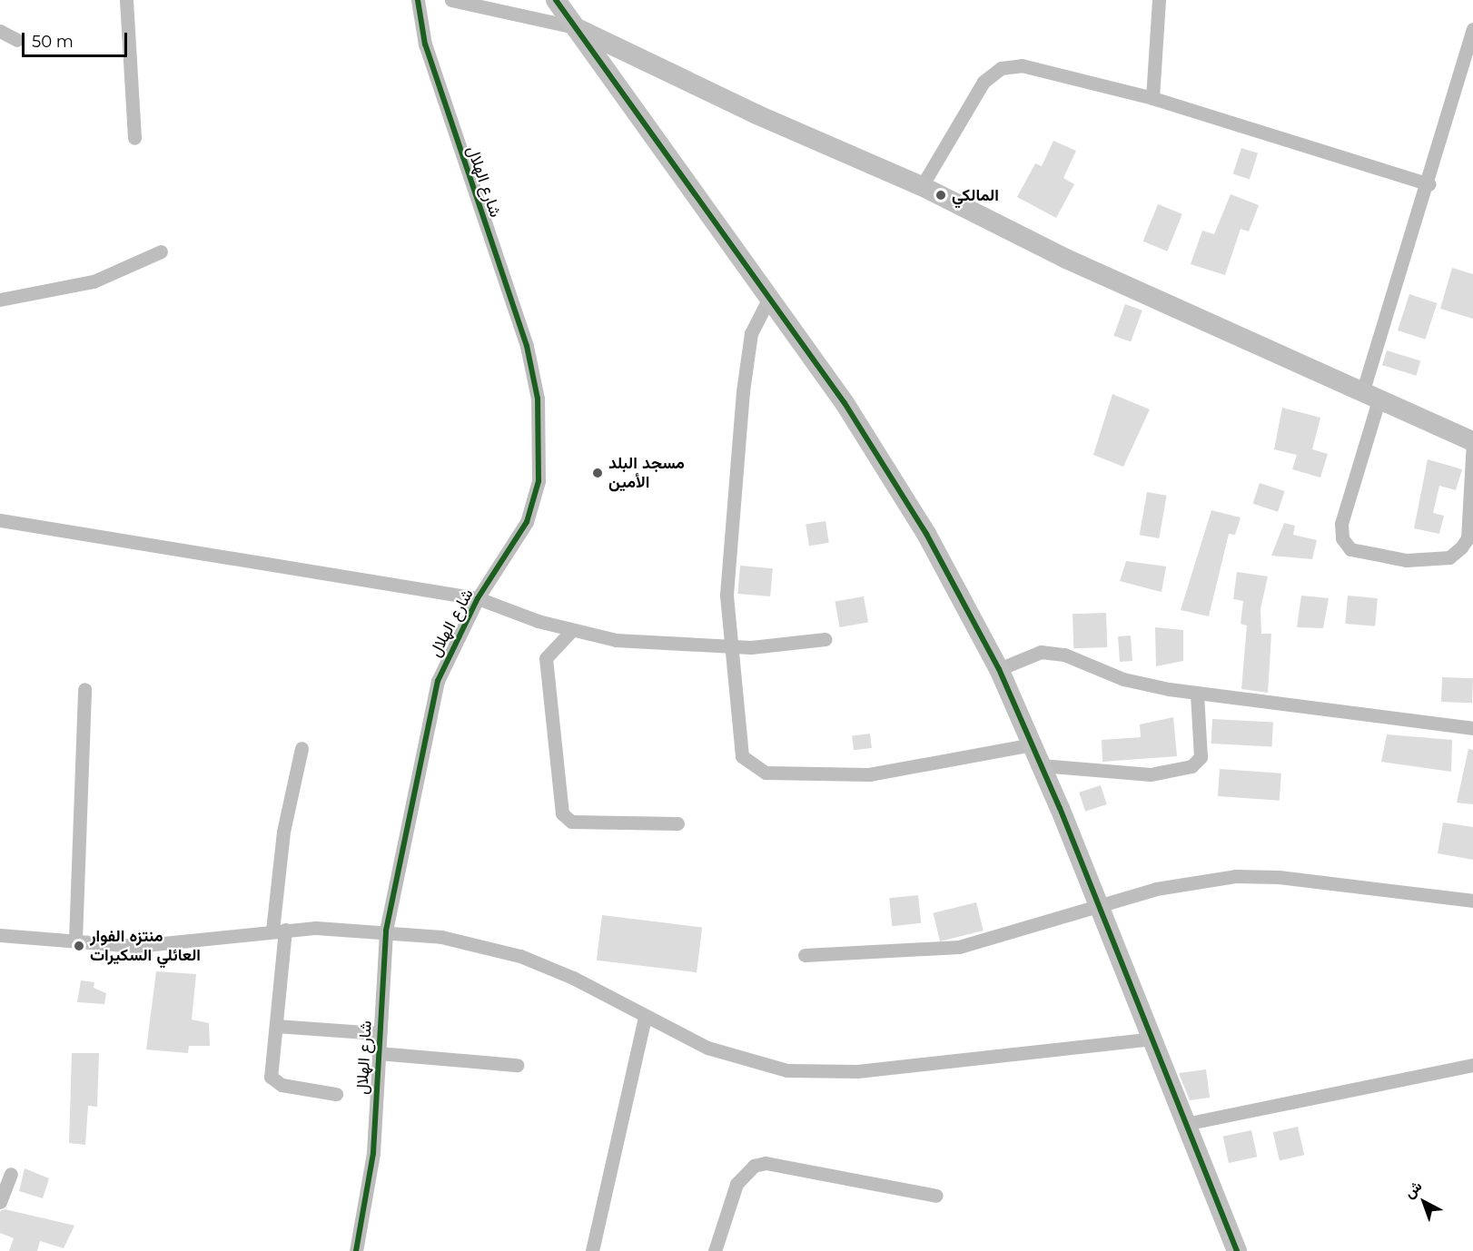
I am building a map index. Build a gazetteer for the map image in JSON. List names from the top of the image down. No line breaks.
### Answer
{"streets":{"street":["شارع الهلال"]},"places":["المالكي","مسجد البلد الأمين","منتزه الفوار العائلي السكيرات"],"scale_bar":"50 m","north":"top left"}
